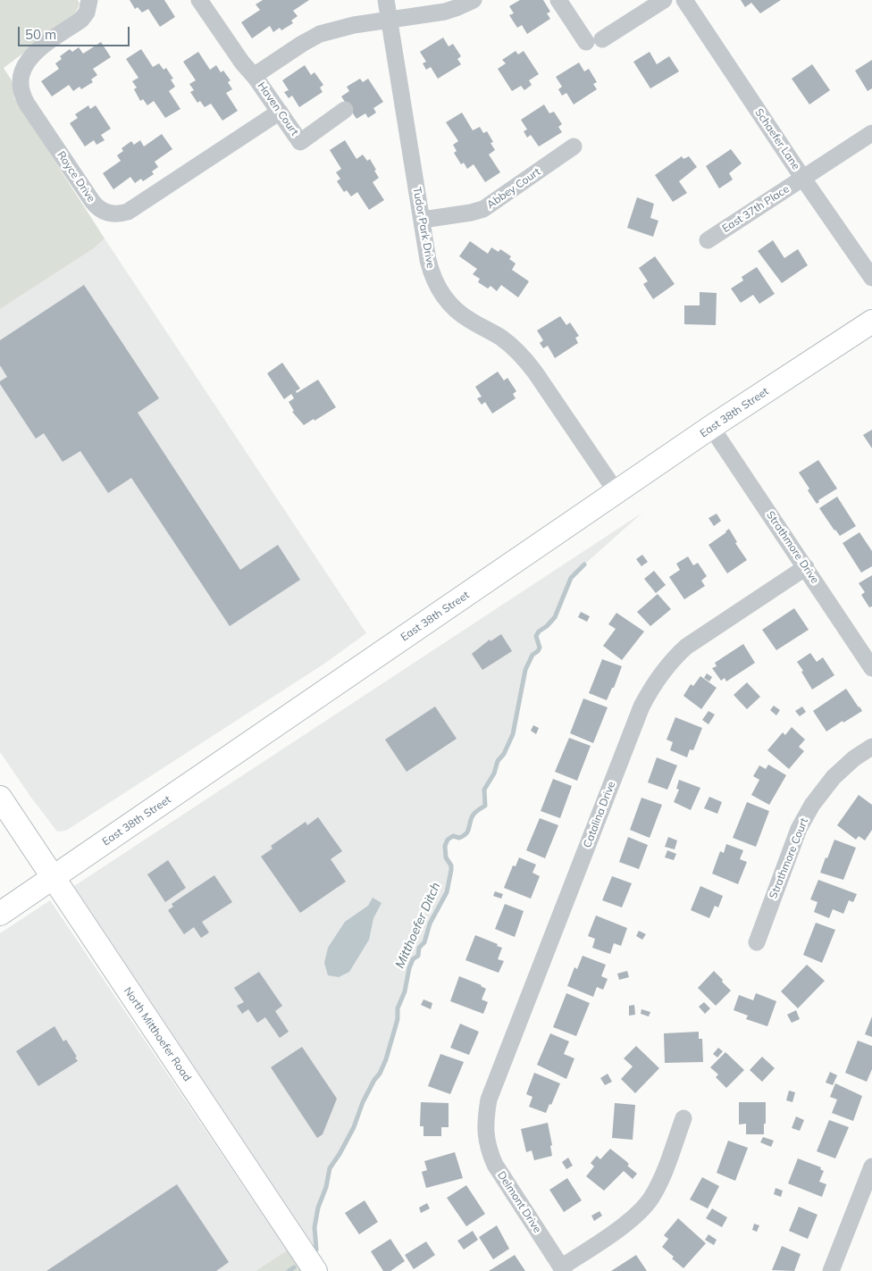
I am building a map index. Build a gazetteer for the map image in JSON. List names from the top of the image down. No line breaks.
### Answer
{"streets":{"main road":["East 38th Street","North Mitthoefer Road"],"street":["Haven Court","Schaefer Lane","Royce Drive","Abbey Court","East 37th Place","Tudor Park Drive","Strathmore Drive","Catalina Drive","Strathmore Court","Delmont Drive"]},"crossings":[["Haven Court","Royce Drive"],["Schaefer Lane","East 37th Place"],["Abbey Court","Tudor Park Drive"],["Tudor Park Drive","East 38th Street"],["East 38th Street","Strathmore Drive"],["East 38th Street","North Mitthoefer Road"],["Strathmore Drive","Catalina Drive"],["Catalina Drive","Delmont Drive"]],"water":["Mitthoefer Ditch"],"scale_bar":"50 m"}
